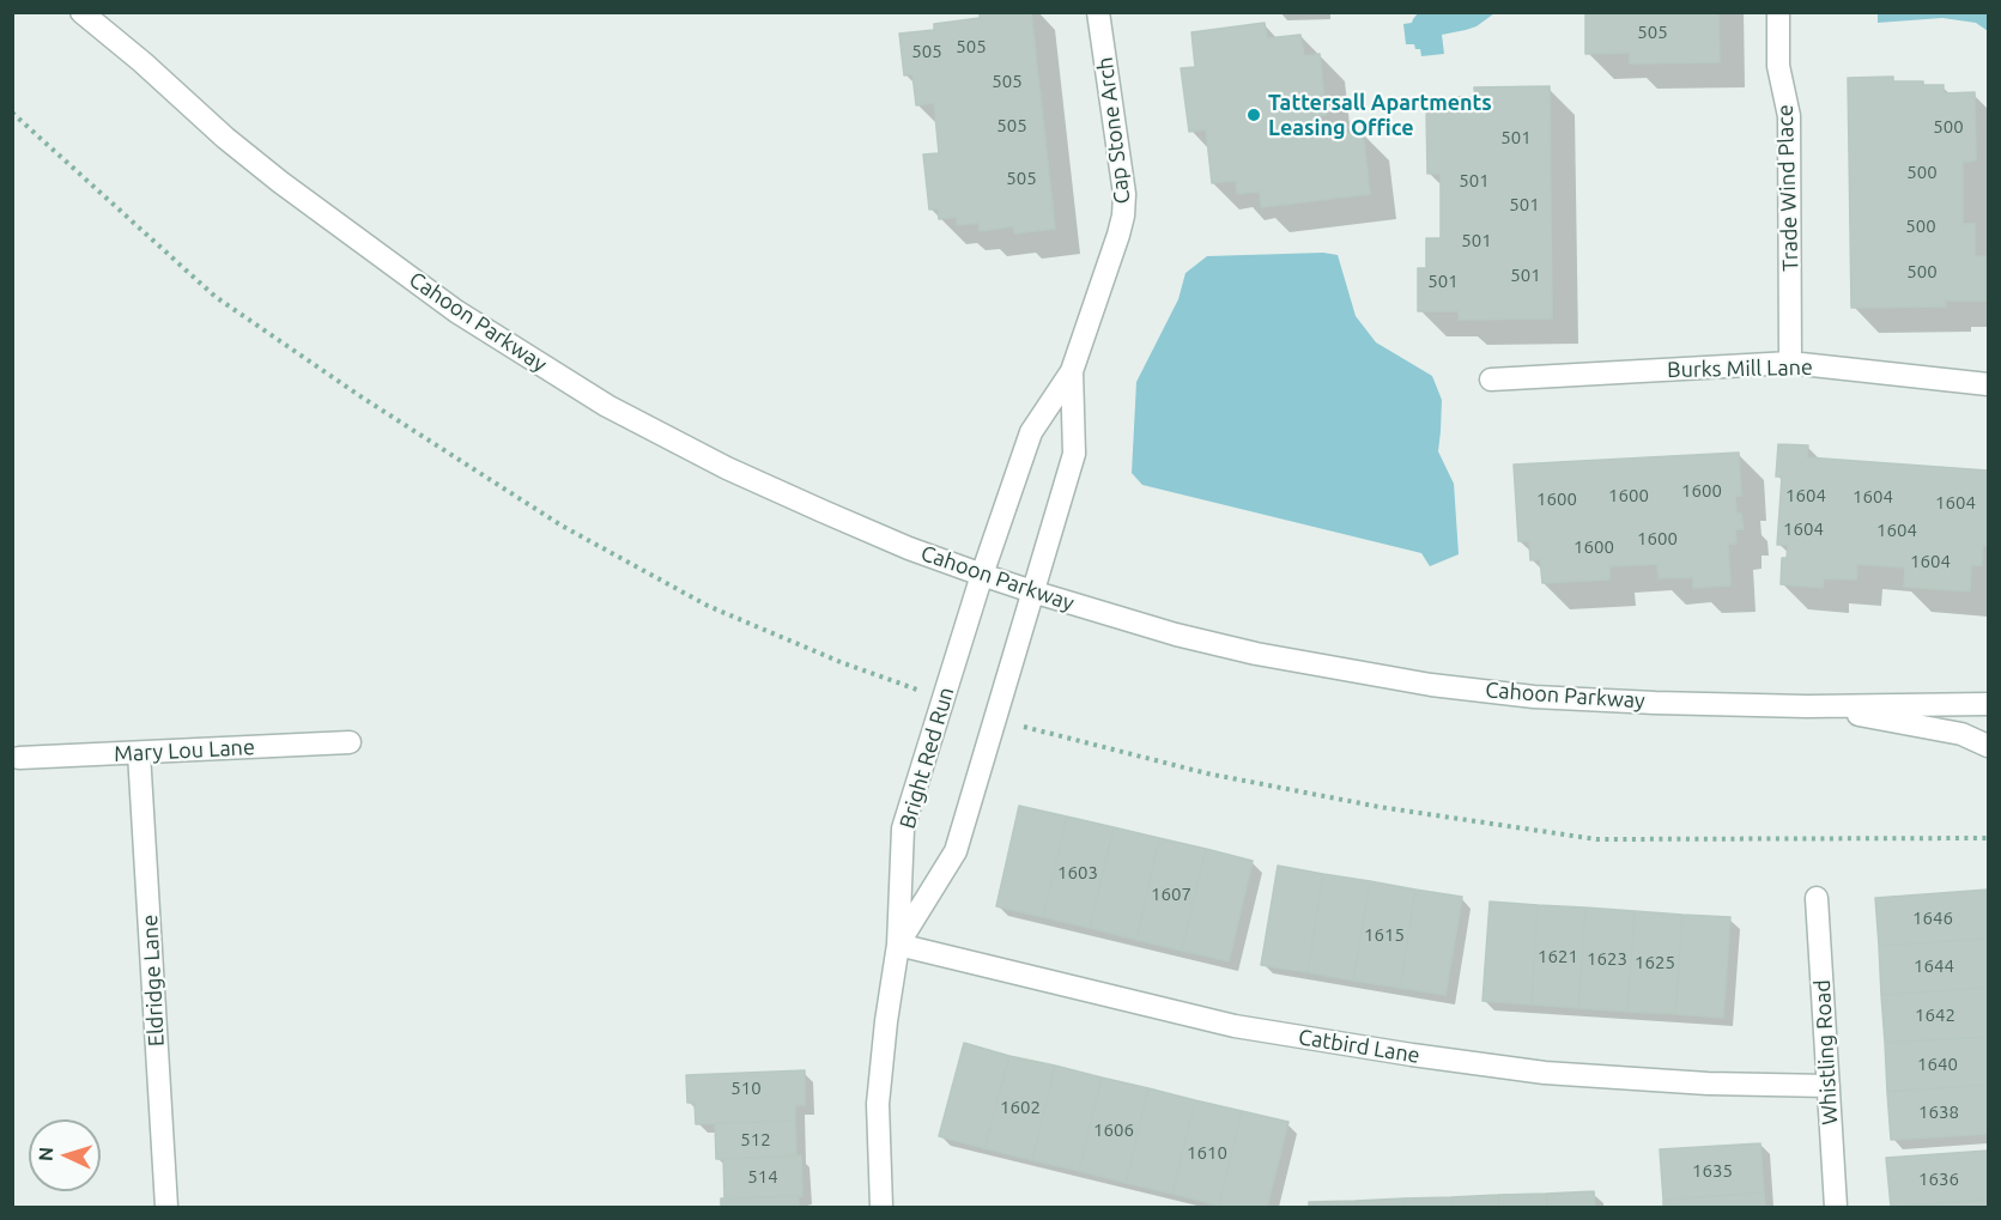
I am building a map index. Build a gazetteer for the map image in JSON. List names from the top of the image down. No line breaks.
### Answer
{"streets":{"street":["Cap Stone Arch","Trade Wind Place","Cahoon Parkway","Burks Mill Lane","Mary Lou Lane","Bright Red Run","Eldridge Lane","Catbird Lane","Whistling Road"]},"crossings":[["Cap Stone Arch","Cahoon Parkway"],["Cap Stone Arch","Bright Red Run"],["Trade Wind Place","Burks Mill Lane"],["Cahoon Parkway","Bright Red Run"],["Mary Lou Lane","Eldridge Lane"],["Bright Red Run","Catbird Lane"],["Catbird Lane","Whistling Road"]],"places":["Tattersall Apartments Leasing Office"],"house_numbers":["505","505","505","505","505","500","501","500","505","501","501","500","501","500","501","501","1600","1600","1604","1604","1600","1604","1604","1604","1600","1600","1604","1603","1607","1646","1615","1621","1623","1625","1644","1642","1640","510","1602","1638","1606","512","1610","1635","514","1636"],"north":"left"}
